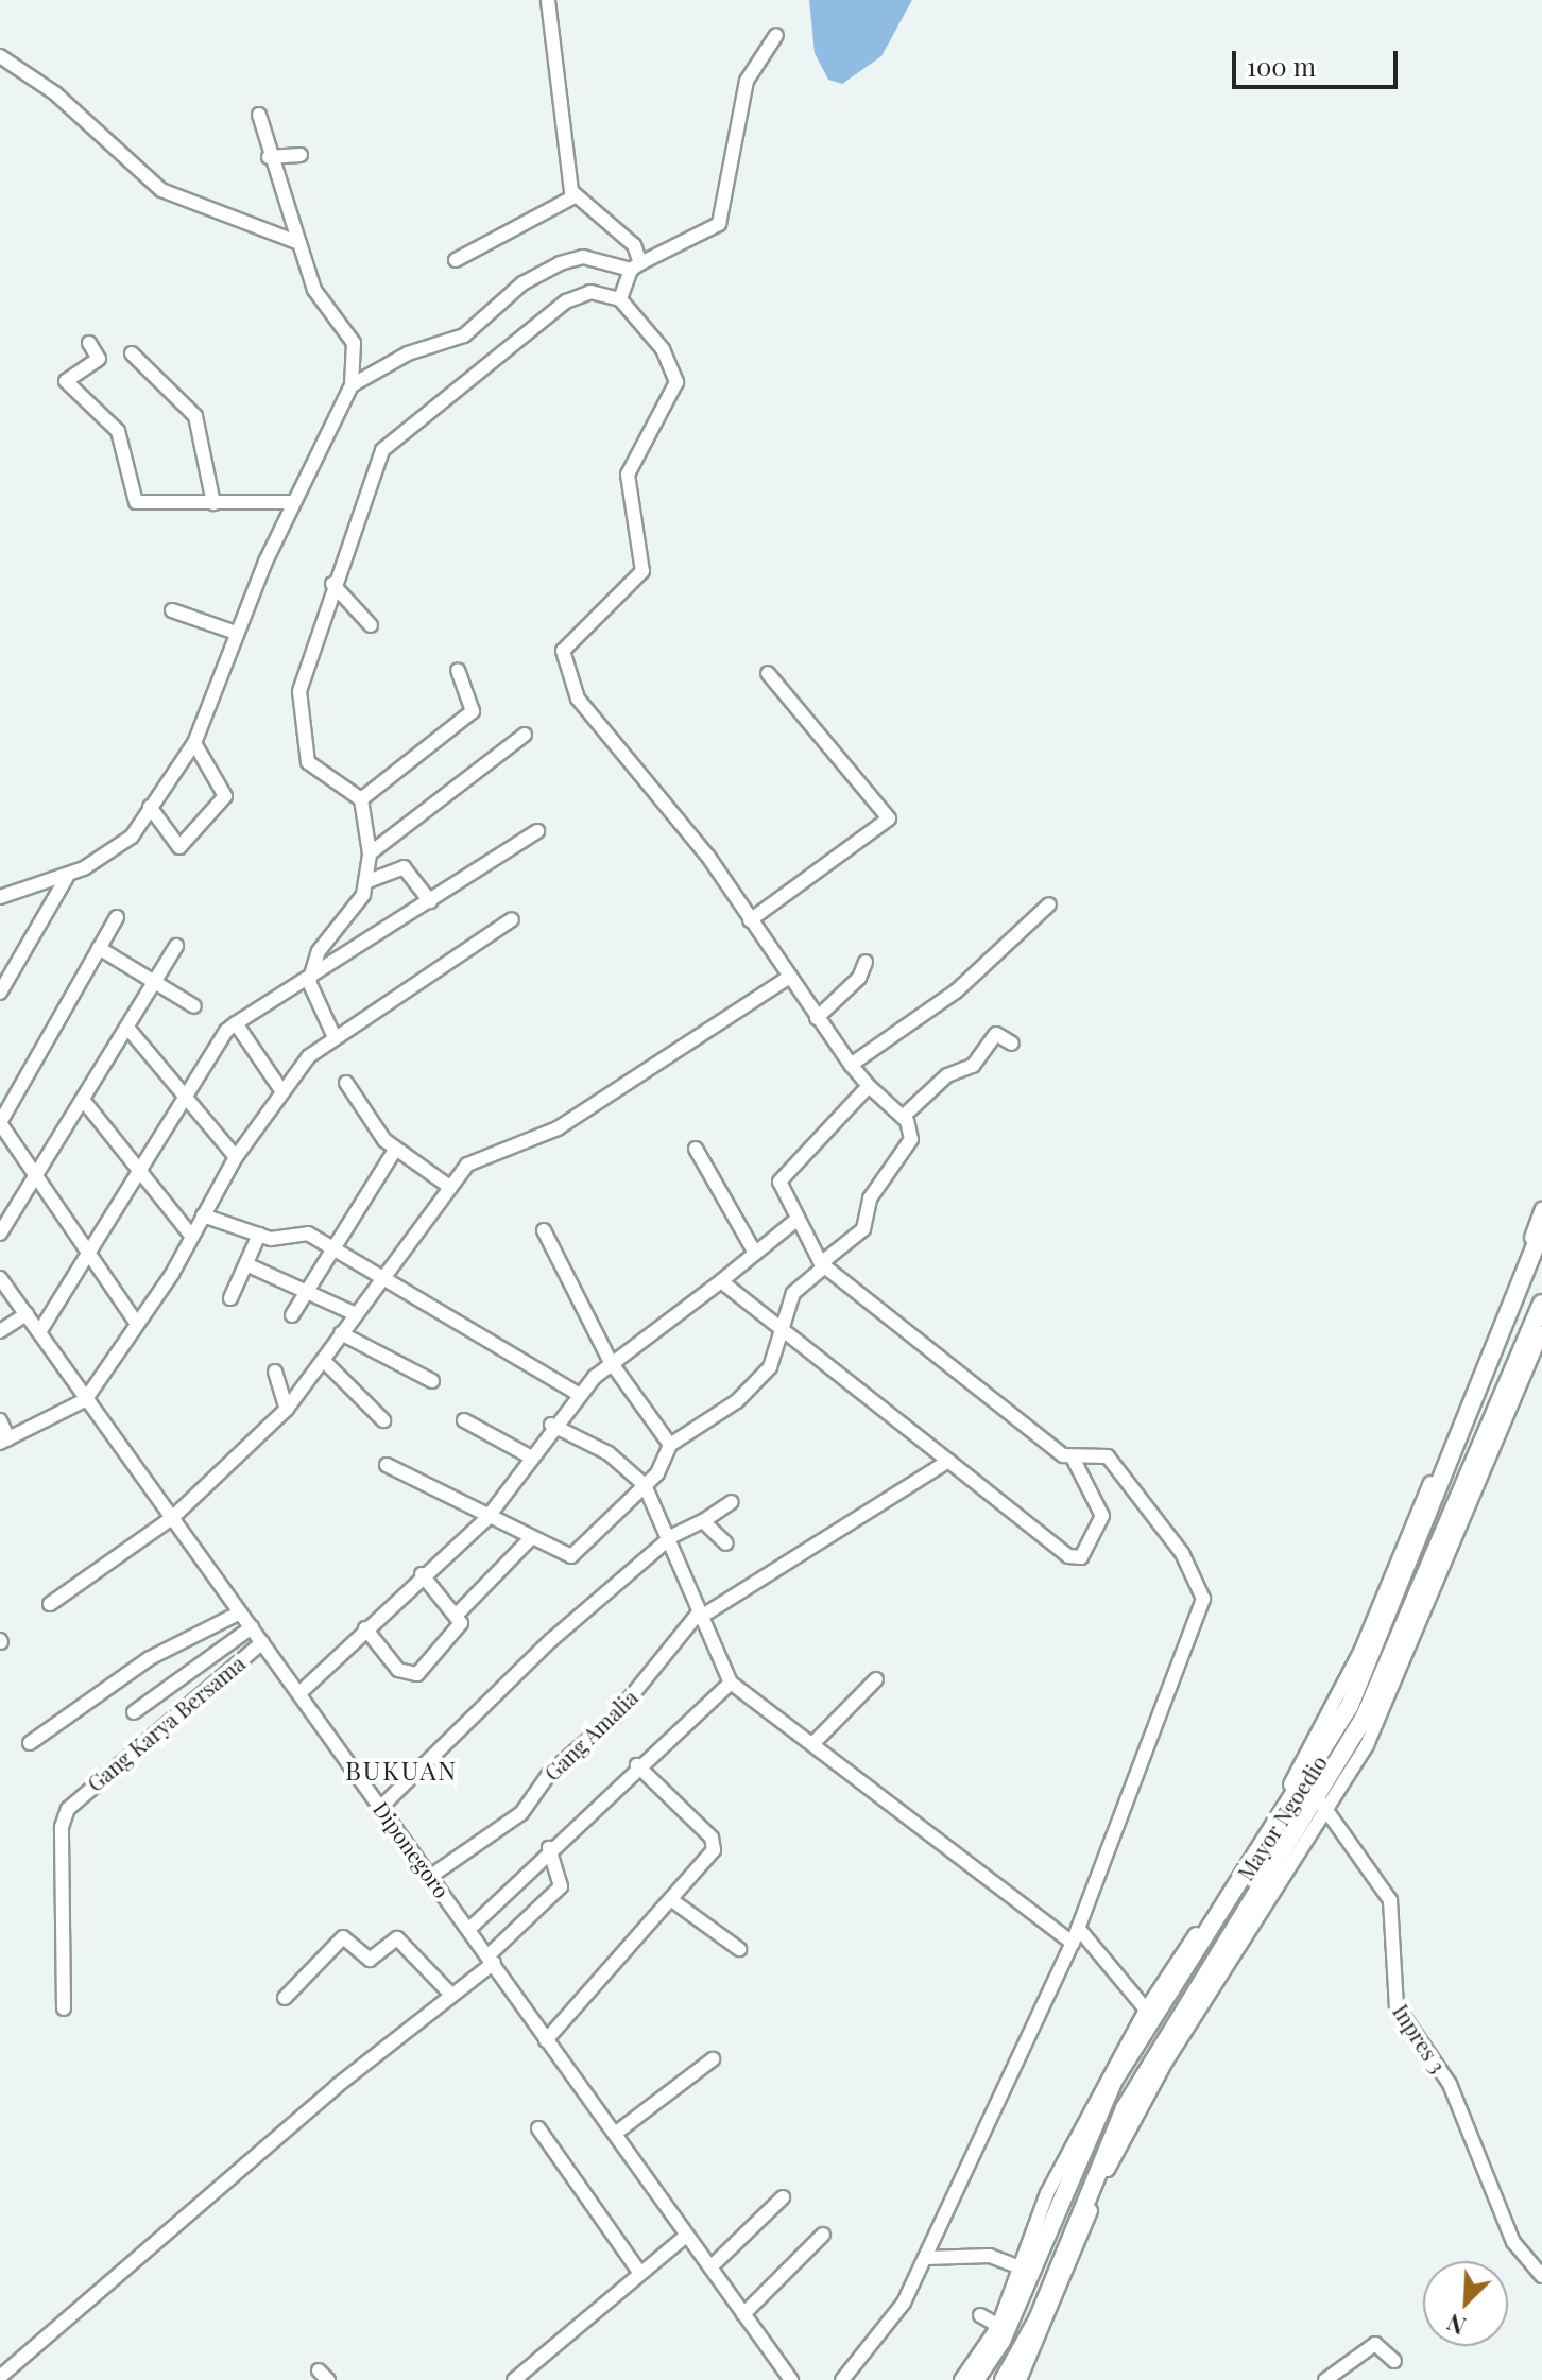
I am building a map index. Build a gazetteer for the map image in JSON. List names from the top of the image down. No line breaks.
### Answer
{"streets":{"street":["Gang Karya Bersama","Gang Amalia","Mayor Ngoedio","Diponegoro","Inpres 3"]},"crossings":[["Gang Karya Bersama","Diponegoro"],["Gang Amalia","Diponegoro"],["Mayor Ngoedio","Inpres 3"]],"districts":["BUKUAN"],"scale_bar":"100 m","north":"bottom left"}
